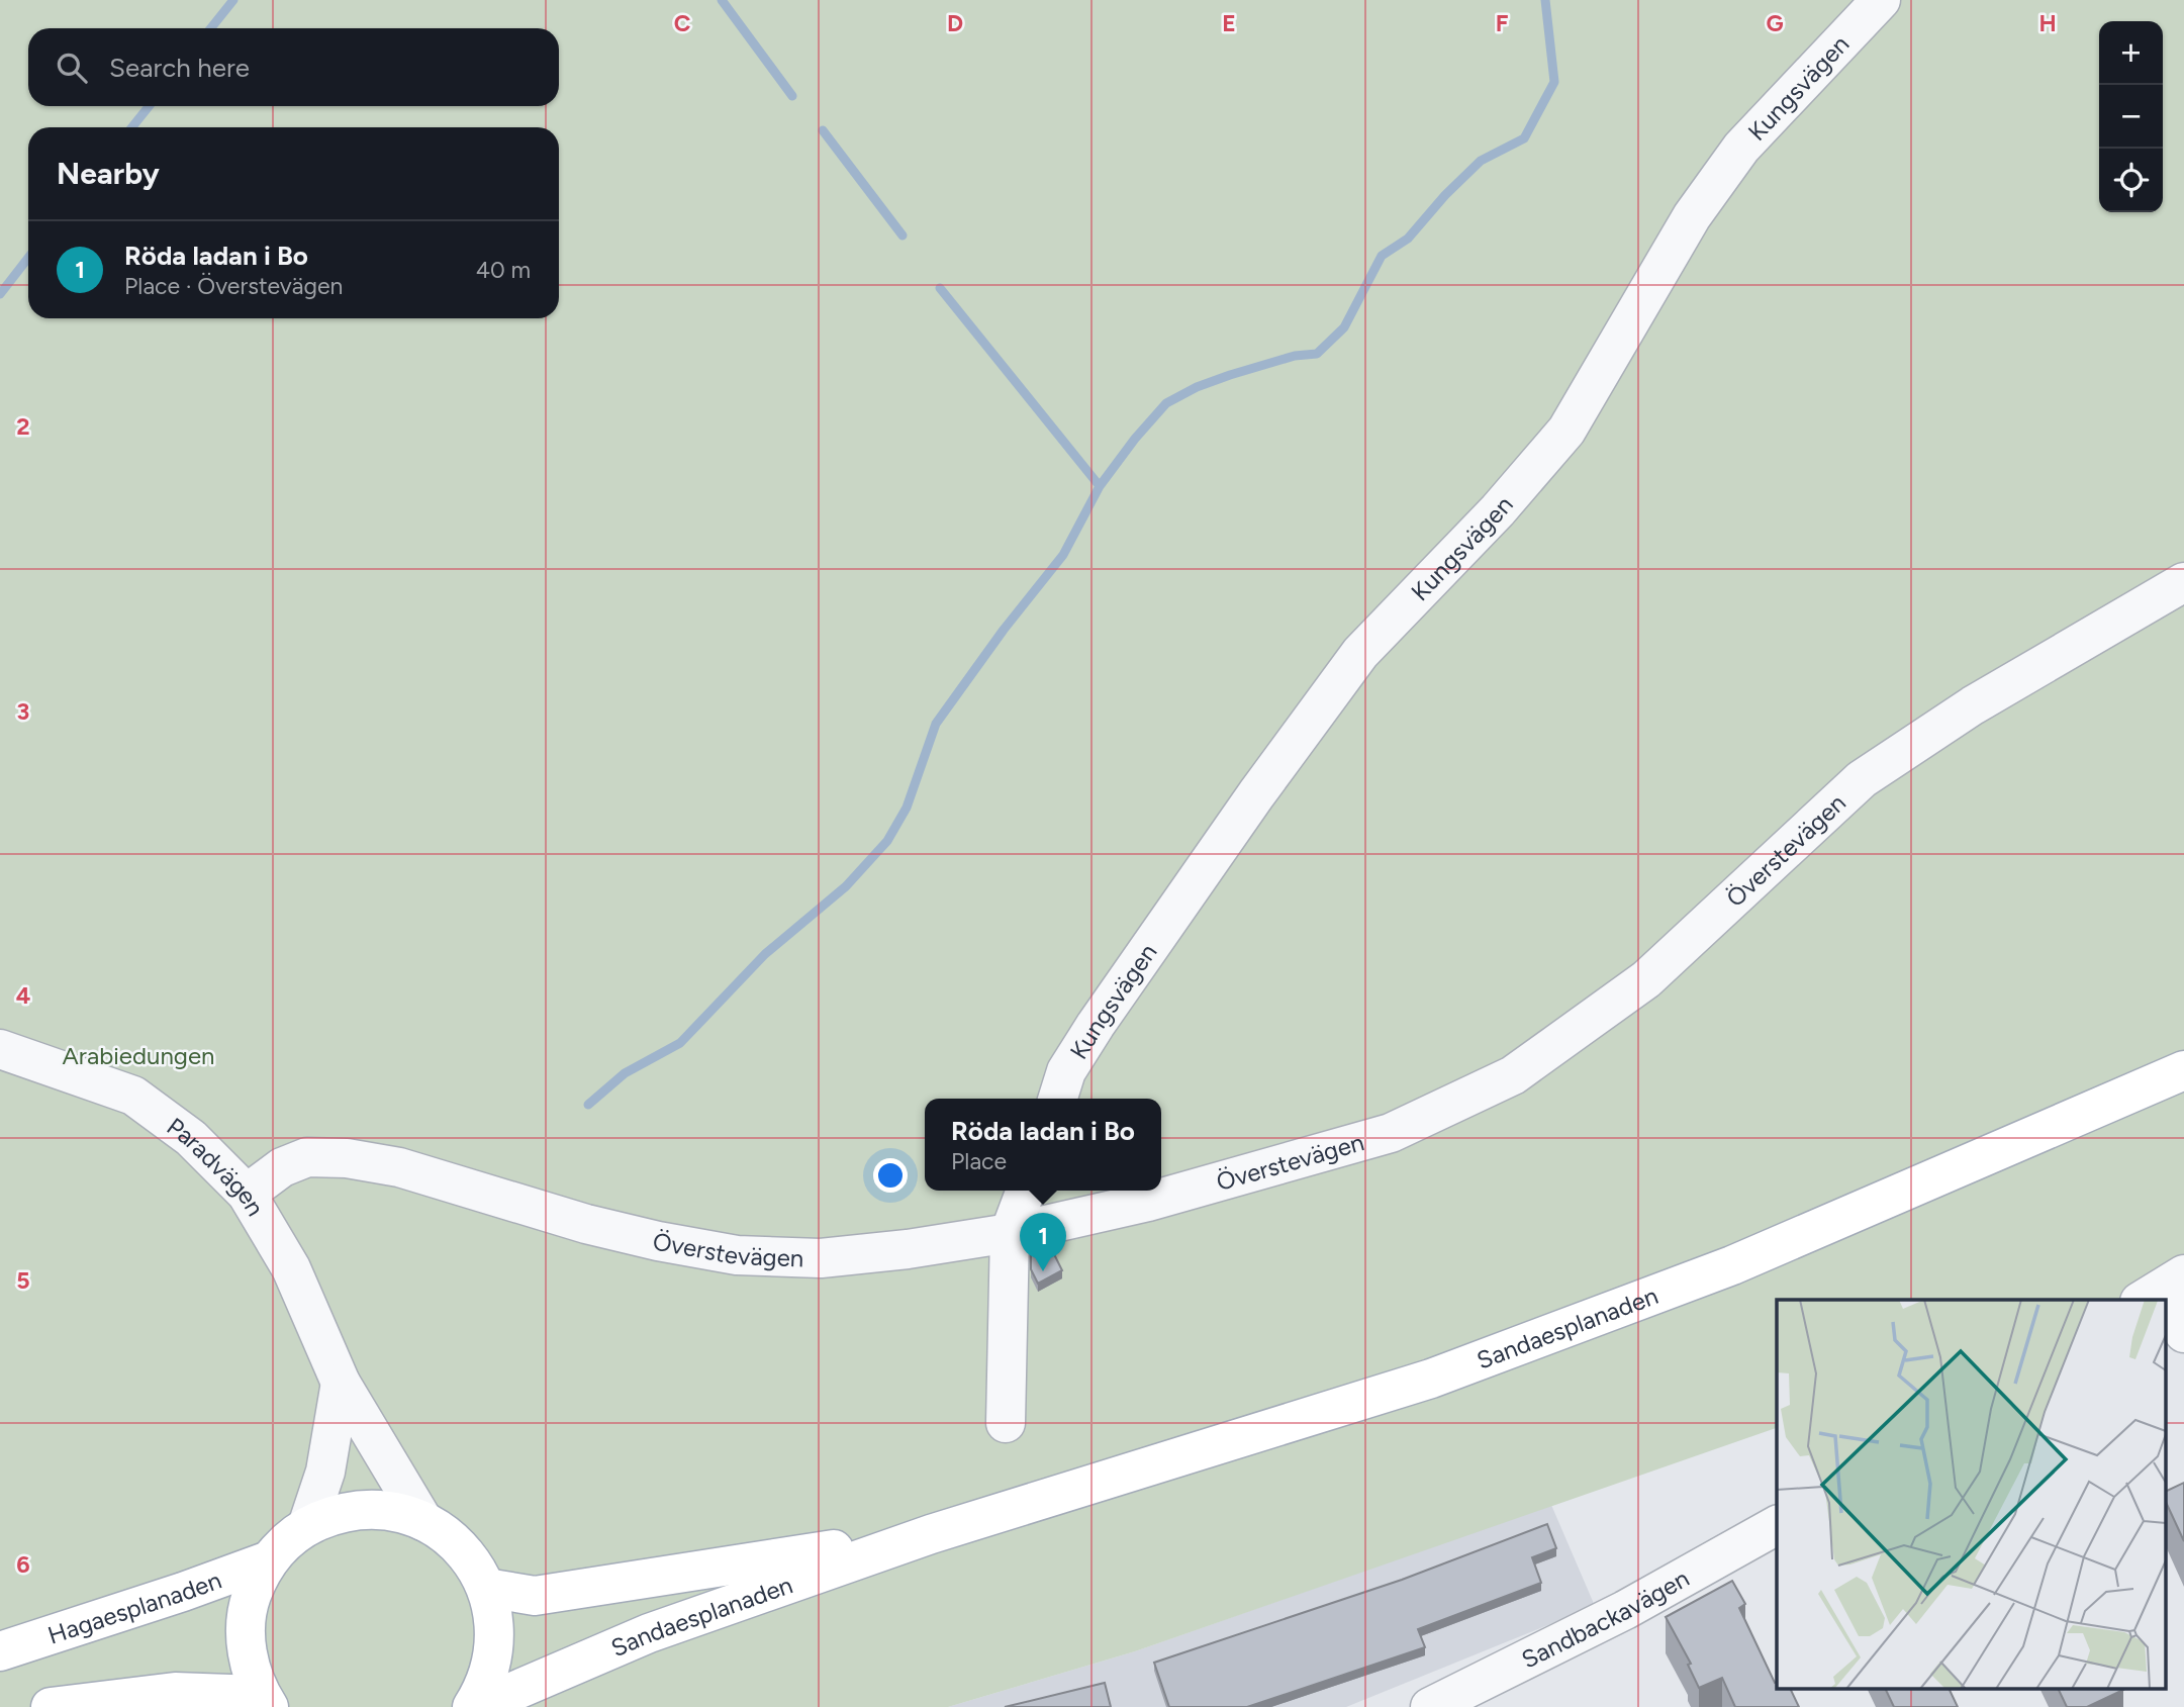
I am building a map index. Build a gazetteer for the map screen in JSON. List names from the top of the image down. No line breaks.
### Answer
{"streets":{"main road":["Sandaesplanaden","Hagaesplanaden"],"street":["Kungsvägen","Överstevägen","Paradvägen","Sandbackavägen"]},"crossings":[["Överstevägen","Paradvägen"]],"parks":["Arabiedungen"],"page":{"map_buttons":["+","−"],"search":"Search here","heading":"Nearby","list":[{"mark":"1","name":"Röda ladan i Bo","note":"Place · Överstevägen","value":"40 m"}],"popup":["Röda ladan i Bo","Place"],"pins":"1"},"grid":{"columns":["C","D","E","F","G","H"],"rows":["2","3","4","5","6"]}}
